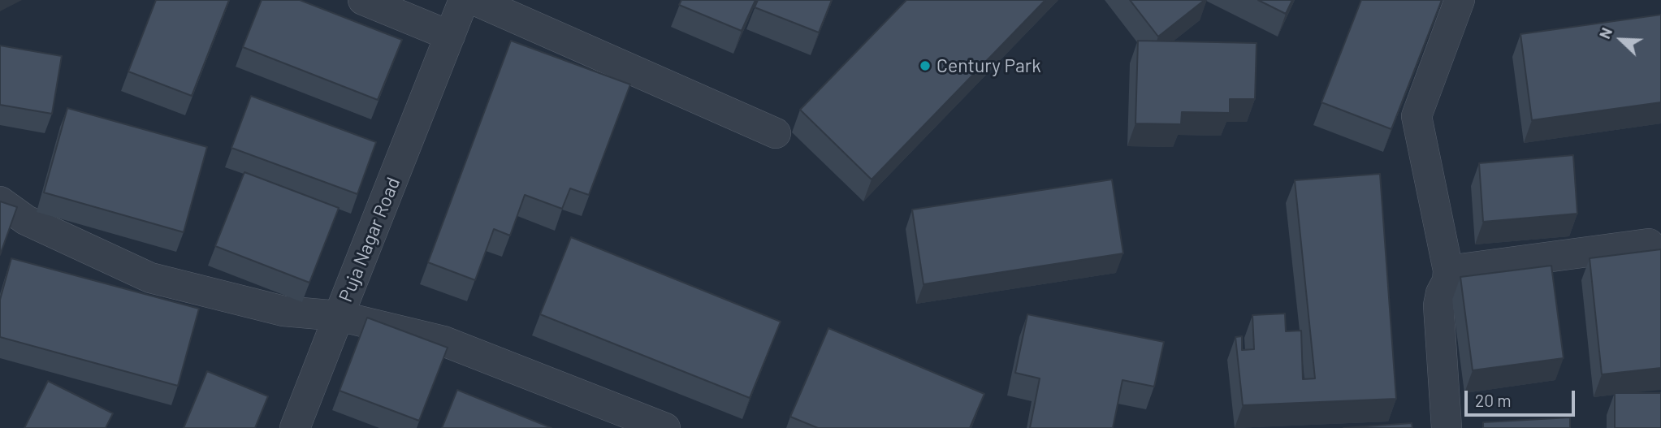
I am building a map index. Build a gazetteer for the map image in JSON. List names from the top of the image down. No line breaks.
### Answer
{"streets":{"street":["Puja Nagar Road"]},"places":["Century Park"],"scale_bar":"20 m","north":"top left"}
